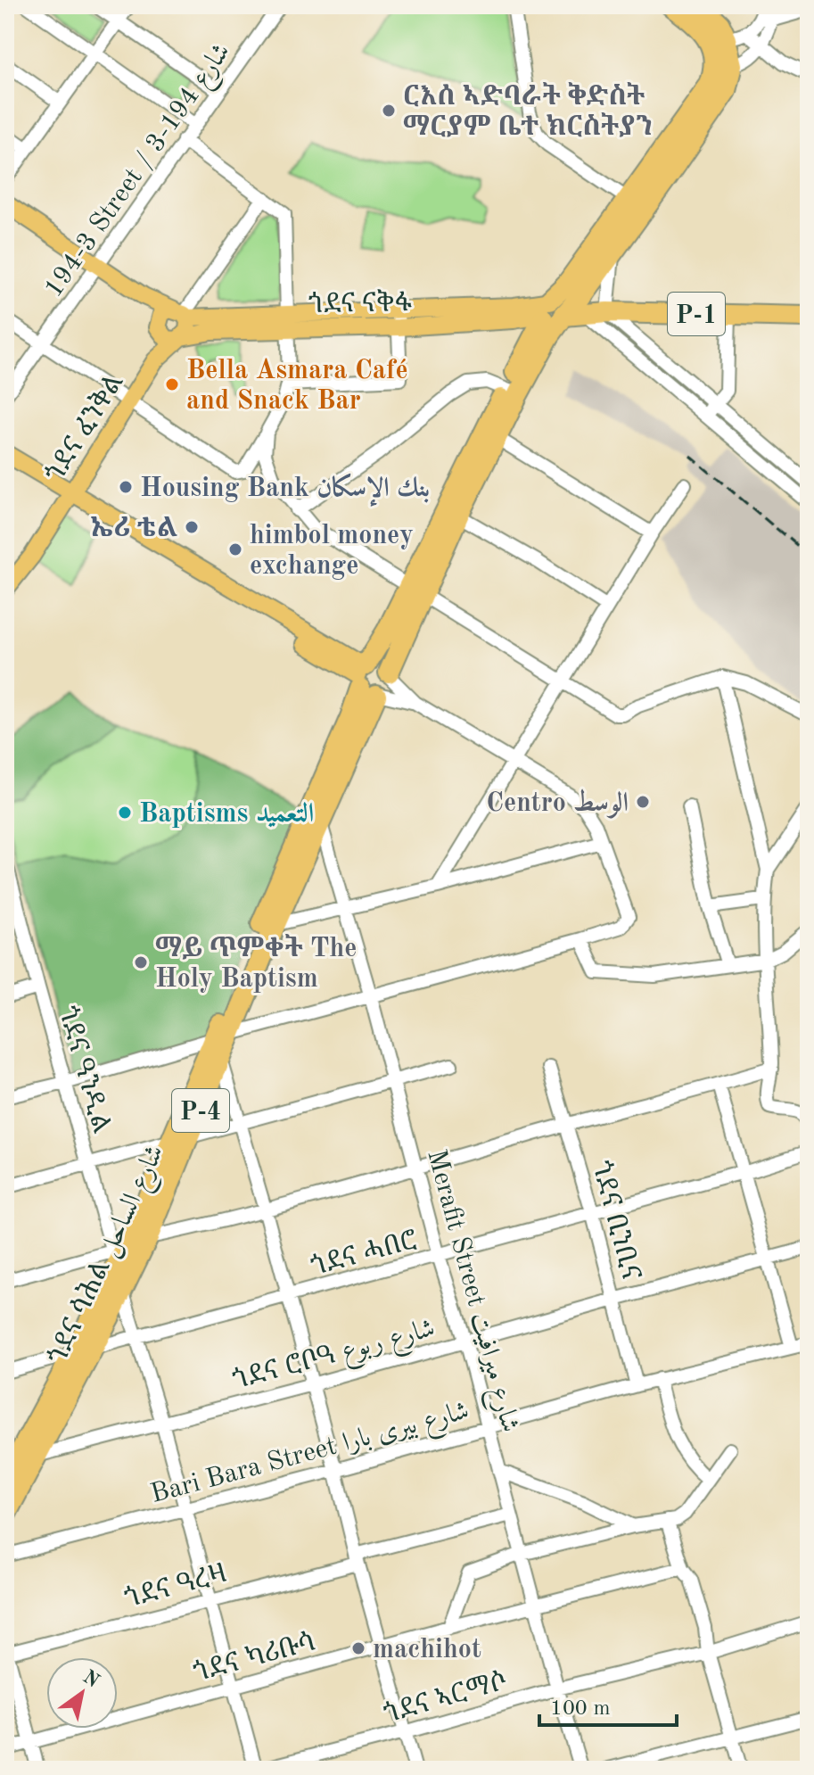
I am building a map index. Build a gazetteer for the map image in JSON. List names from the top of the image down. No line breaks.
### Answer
{"streets":{"highway":["P-1","P-4","ጎደና ሳሕል شارع الساحل"],"main road":["ጎደና ናቅፋ","ጎደና ፈንቅል"],"street":["194-3 Street / شارع 194-3","ጎደና ዓንዲል","ጎደና ቢንቢና","ጎደና ሓበሮ","Merafit Street شارع ميرافيت","ጎደና ሮቦዓ شارع ربوع","Bari Bara Street شارع بيرى بارا","ጎደና ዓረዛ","ጎደና ካሪቡሳ","ጎደና ኣርማሶ"]},"crossings":[["194-3 Street / شارع 194-3","ጎደና ናቅፋ"],["ጎደና ናቅፋ","P-1"],["ጎደና ናቅፋ","ጎደና ፈንቅል"],["ጎደና ዓንዲል","ጎደና ሓበሮ"],["ጎደና ዓንዲል","ጎደና ሳሕል شارع الساحل"],["ጎደና ዓንዲል","ጎደና ሮቦዓ شارع ربوع"],["ጎደና ዓንዲል","Bari Bara Street شارع بيرى بارا"],["ጎደና ዓንዲል","ጎደና ዓረዛ"],["ጎደና ዓንዲል","ጎደና ካሪቡሳ"],["ጎደና ዓንዲል","ጎደና ኣርማሶ"],["ጎደና ቢንቢና","ጎደና ሓበሮ"],["ጎደና ቢንቢና","ጎደና ሮቦዓ شارع ربوع"],["ጎደና ቢንቢና","Bari Bara Street شارع بيرى بارا"],["ጎደና ሓበሮ","ጎደና ሳሕል شارع الساحل"],["ጎደና ሓበሮ","Merafit Street شارع ميرافيت"],["ጎደና ሳሕል شارع الساحل","Merafit Street شارع ميرافيت"],["ጎደና ሳሕል شارع الساحل","ጎደና ሮቦዓ شارع ربوع"],["Merafit Street شارع ميرافيت","ጎደና ሮቦዓ شارع ربوع"],["Merafit Street شارع ميرافيت","Bari Bara Street شارع بيرى بارا"],["Merafit Street شارع ميرافيت","ጎደና ዓረዛ"],["Merafit Street شارع ميرافيت","ጎደና ካሪቡሳ"],["Merafit Street شارع ميرافيت","ጎደና ኣርማሶ"]],"places":["ርእሰ ኣድባራት ቅድስት ማርያም ቤተ ክርስትያን","Bella Asmara Café and Snack Bar","Housing Bank بنك الإسكان","ኤሪ ቴል","himbol money exchange","Centro الوسط","Baptisms التعميد","ማይ ጥምቀት The Holy Baptism","machihot"],"scale_bar":"100 m","north":"top right"}
